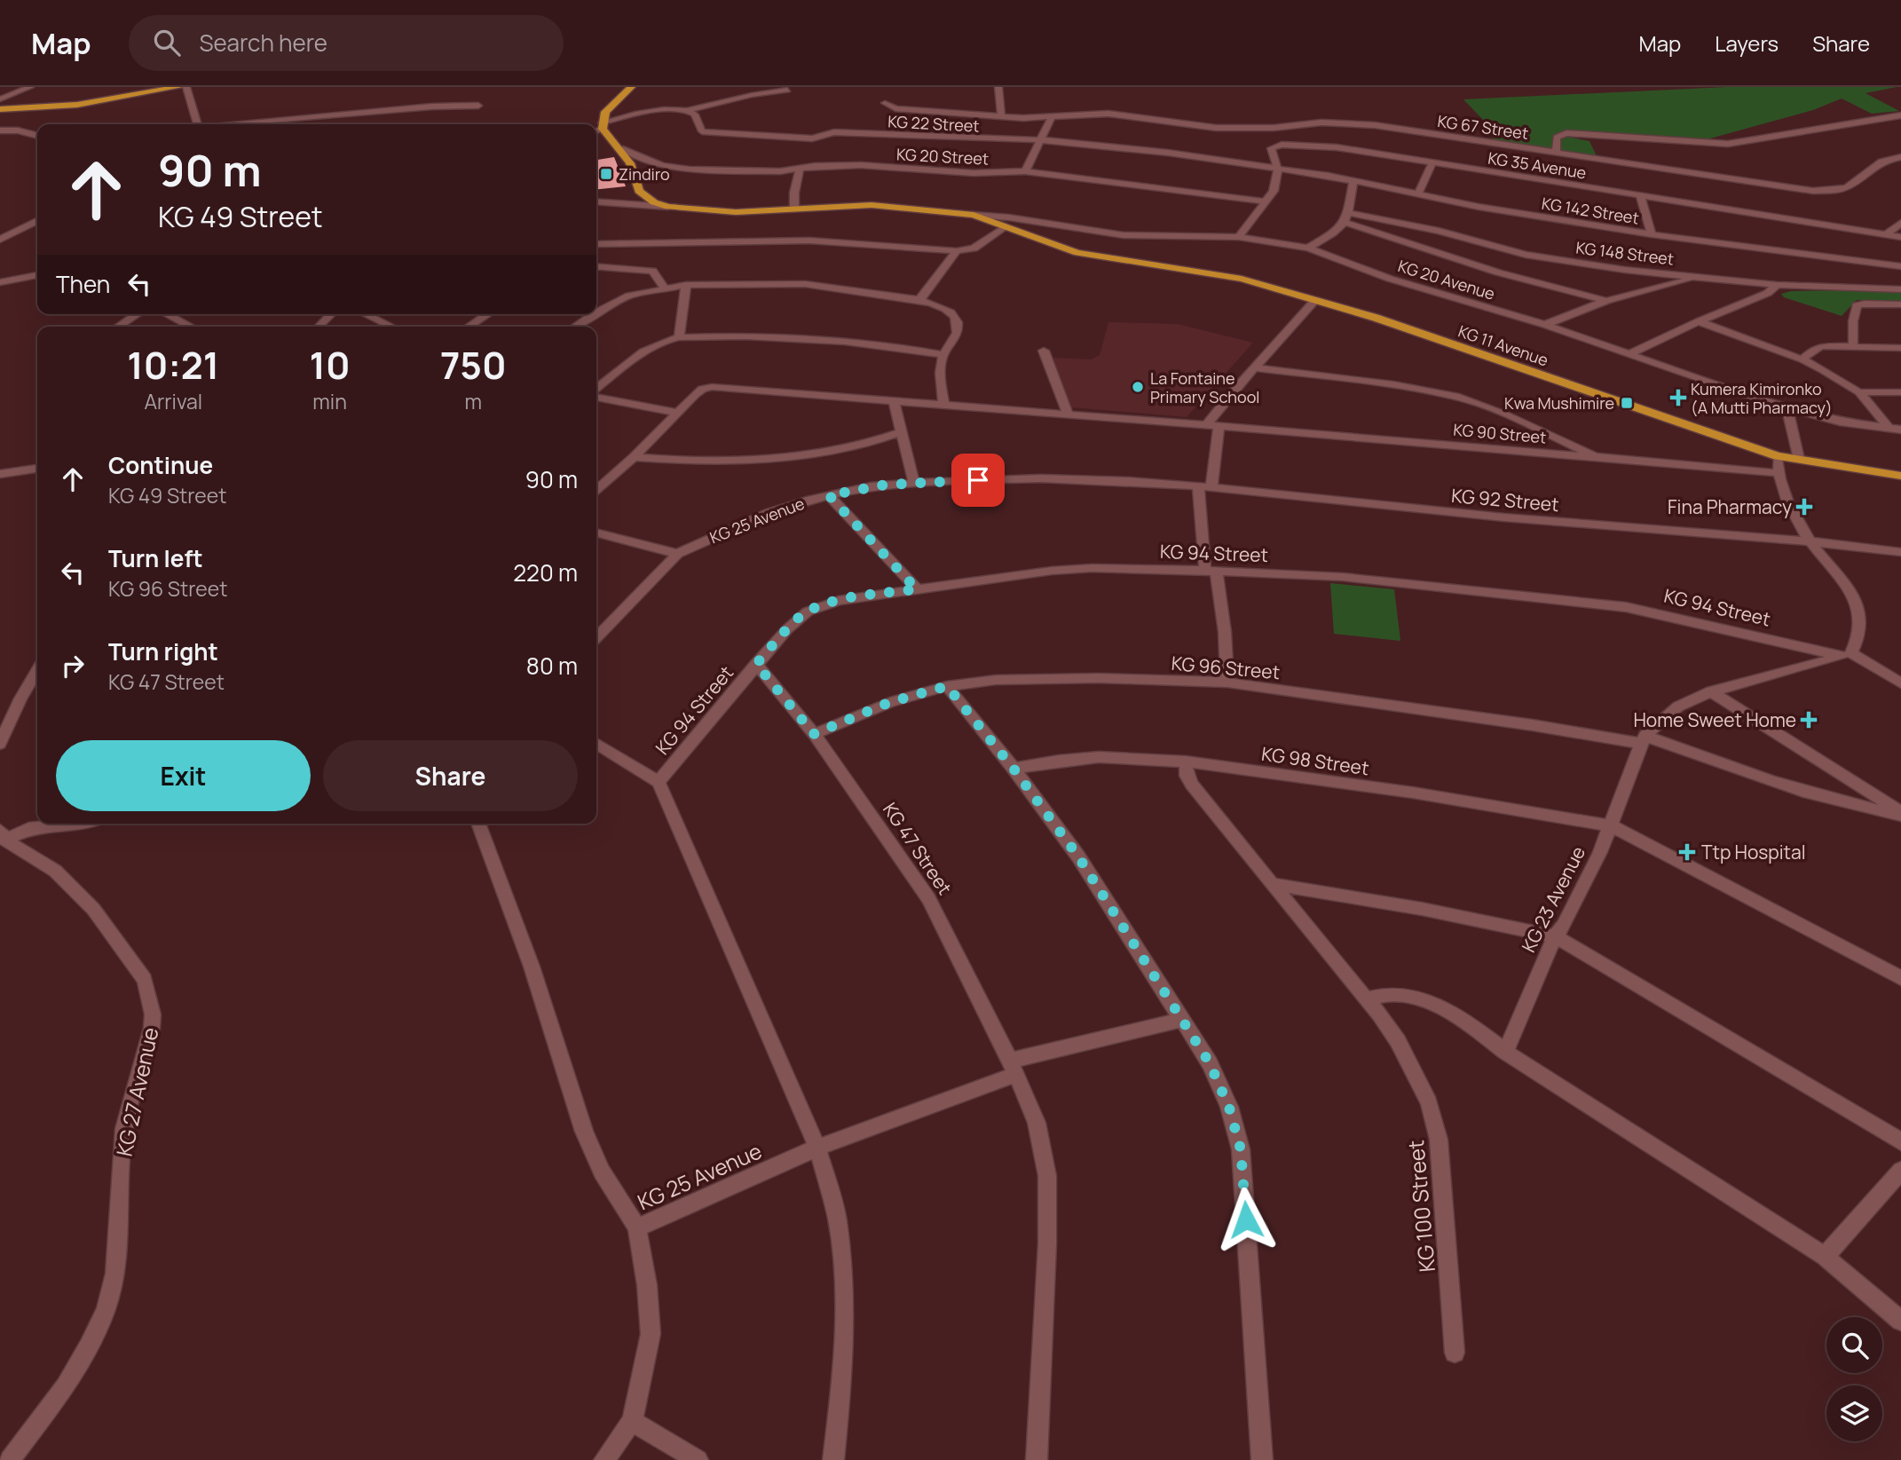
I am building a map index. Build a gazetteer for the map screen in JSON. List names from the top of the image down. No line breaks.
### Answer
{"streets":{"main road":["KG 11 Avenue"],"street":["KG 22 Street","KG 67 Street","KG 20 Street","KG 35 Avenue","KG 142 Street","KG 148 Street","KG 20 Avenue","KG 90 Street","KG 92 Street","KG 25 Avenue","KG 94 Street","KG 96 Street","KG 98 Street","KG 47 Street","KG 23 Avenue","KG 27 Avenue","KG 100 Street"]},"crossings":[["KG 22 Street","KG 35 Avenue"],["KG 22 Street","KG 142 Street"],["KG 20 Street","KG 35 Avenue"],["KG 35 Avenue","KG 142 Street"],["KG 35 Avenue","KG 20 Avenue"],["KG 20 Avenue","KG 11 Avenue"],["KG 92 Street","KG 25 Avenue"],["KG 25 Avenue","KG 47 Street"],["KG 94 Street","KG 47 Street"],["KG 94 Street","KG 23 Avenue"],["KG 96 Street","KG 47 Street"],["KG 96 Street","KG 23 Avenue"],["KG 98 Street","KG 23 Avenue"],["KG 98 Street","KG 100 Street"]],"places":{"transit":["Zindiro","Kwa Mushimire"],"other":["La Fontaine Primary School"],"health":["Kumera Kimironko (A Mutti Pharmacy)","Fina Pharmacy","Home Sweet Home","Ttp Hospital"]},"page":{"header":"Map","search":"Search here","nav":["Map","Layers","Share"],"turn":["90 m","KG 49 Street"],"then":"Then","eta":["10:21","Arrival","10","min","750","m"],"list":[{"name":"Continue","note":"KG 49 Street","value":"90 m"},{"name":"Turn left","note":"KG 96 Street","value":"220 m"},{"name":"Turn right","note":"KG 47 Street","value":"80 m"}],"buttons":["Exit","Share"]}}
